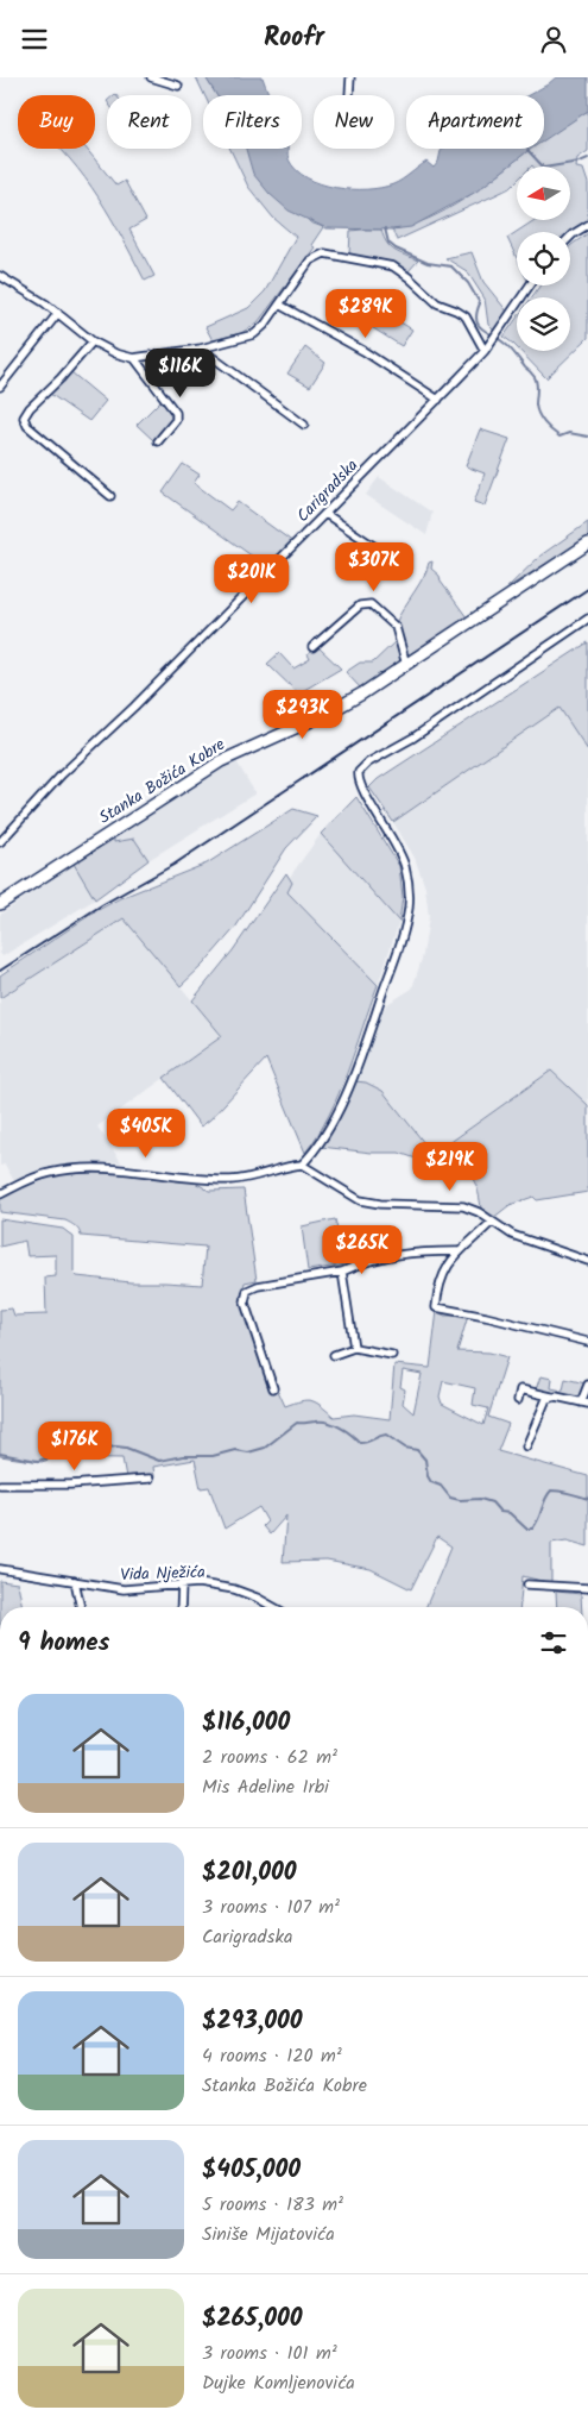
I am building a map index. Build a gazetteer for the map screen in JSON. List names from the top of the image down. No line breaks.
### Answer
{"streets":{"street":["Carigradska","Stanka Božića Kobre","Vida Nježića"]},"north":"left","page":{"header":"Roofr","chip":["Buy","Rent","Filters","New","Apartment"],"price":["$289K","$116K","$307K","$201K","$293K","$405K","$219K","$265K","$176K"],"heading":"9 homes","list":[{"name":"$116,000","note":"2 rooms · 62 m² · Mis Adeline Irbi"},{"name":"$201,000","note":"3 rooms · 107 m² · Carigradska"},{"name":"$293,000","note":"4 rooms · 120 m² · Stanka Božića Kobre"},{"name":"$405,000","note":"5 rooms · 183 m² · Siniše Mijatovića"},{"name":"$265,000","note":"3 rooms · 101 m² · Dujke Komljenovića"}]}}
